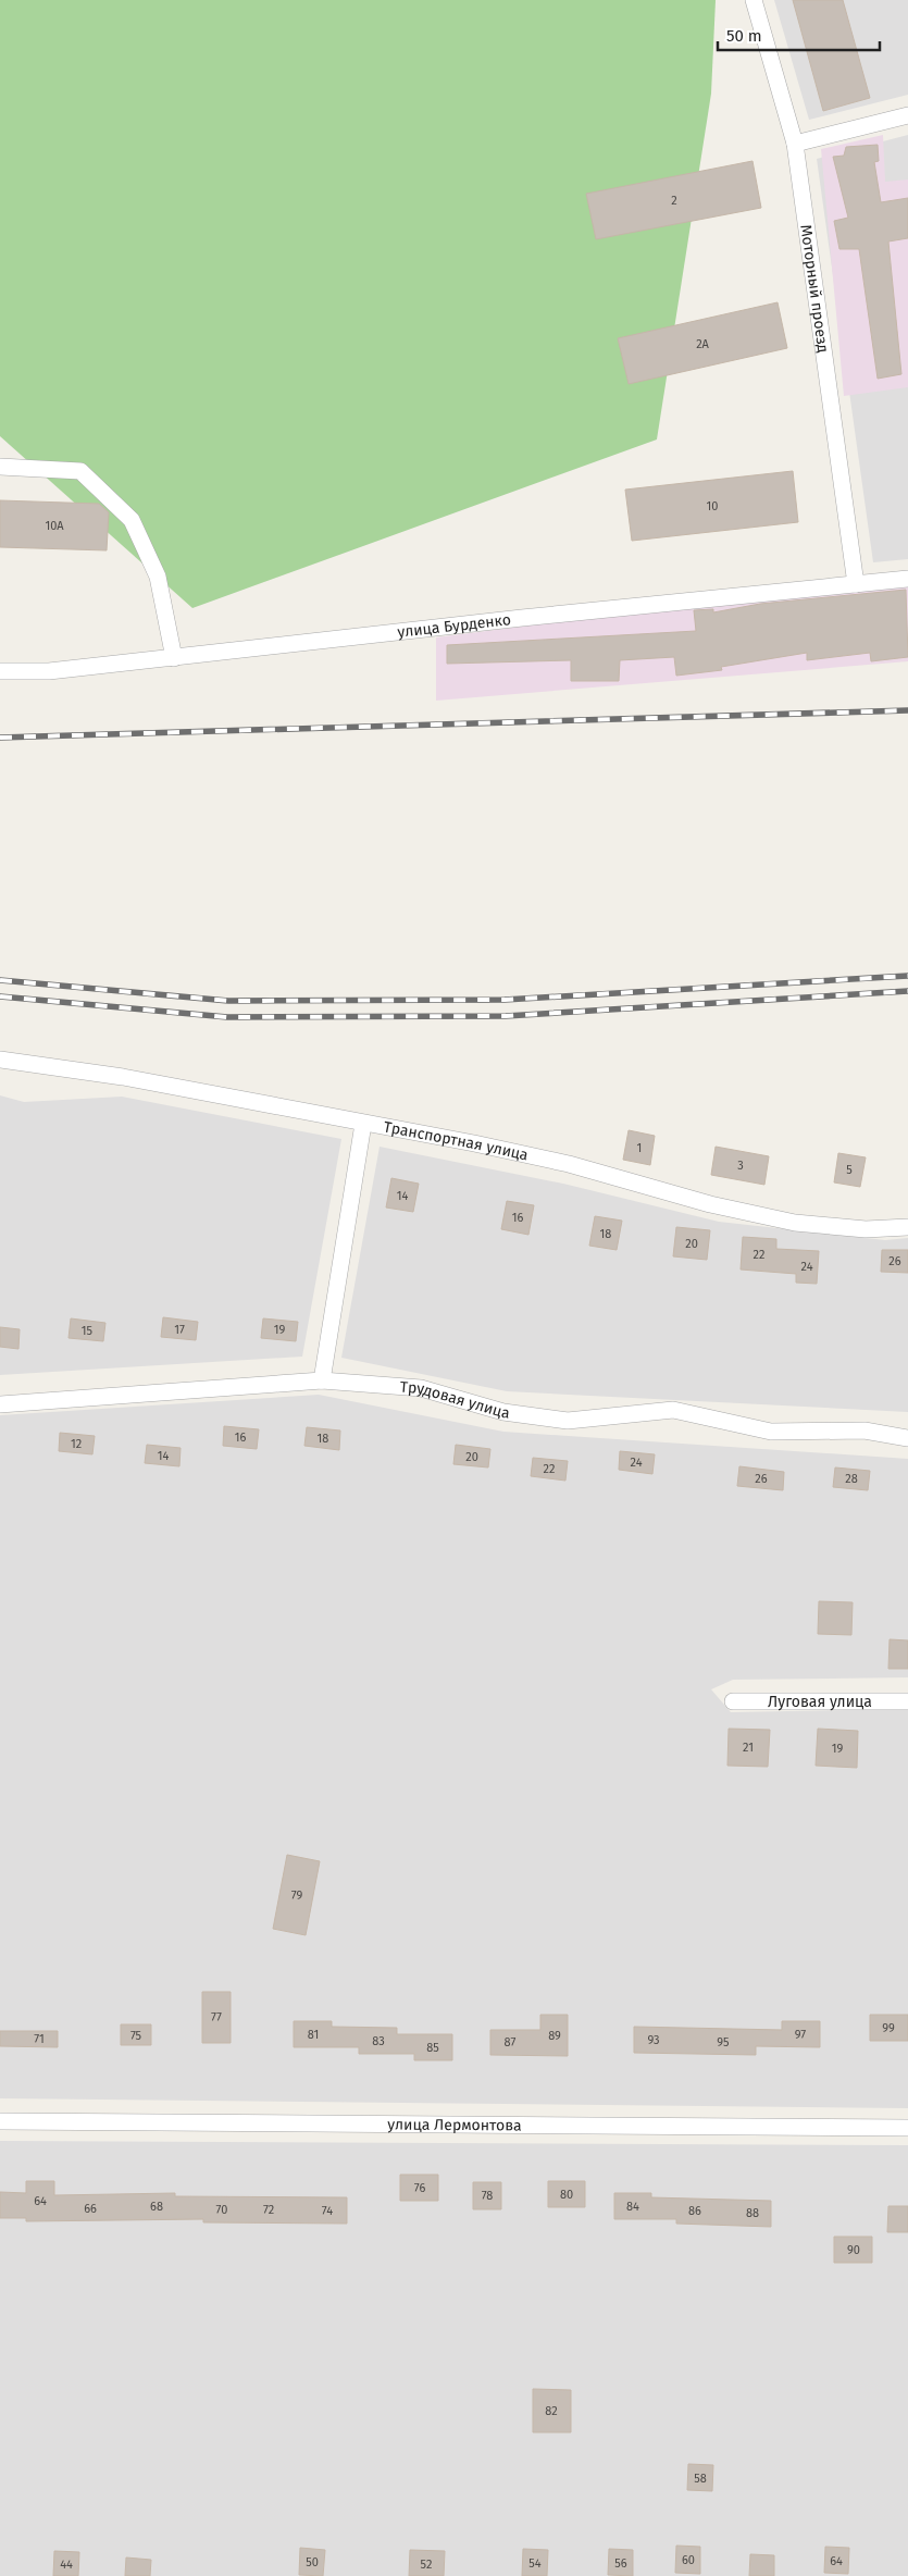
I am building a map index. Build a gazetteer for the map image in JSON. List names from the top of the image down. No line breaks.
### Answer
{"streets":{"street":["Моторный проезд","улица Бурденко","Транспортная улица","Трудовая улица","Луговая улица","улица Лермонтова"]},"crossings":[["Моторный проезд","улица Бурденко"]],"house_numbers":["2","2А","10","10А","1","3","5","14","16","18","20","22","26","24","17","19","15","16","18","12","14","20","24","22","26","28","21","19","79","77","99","81","97","75","89","71","93","83","87","95","85","76","80","78","64","68","84","66","70","72","74","86","88","90","82","58","60","64","50","54","56","44","52"],"scale_bar":"50 m"}
